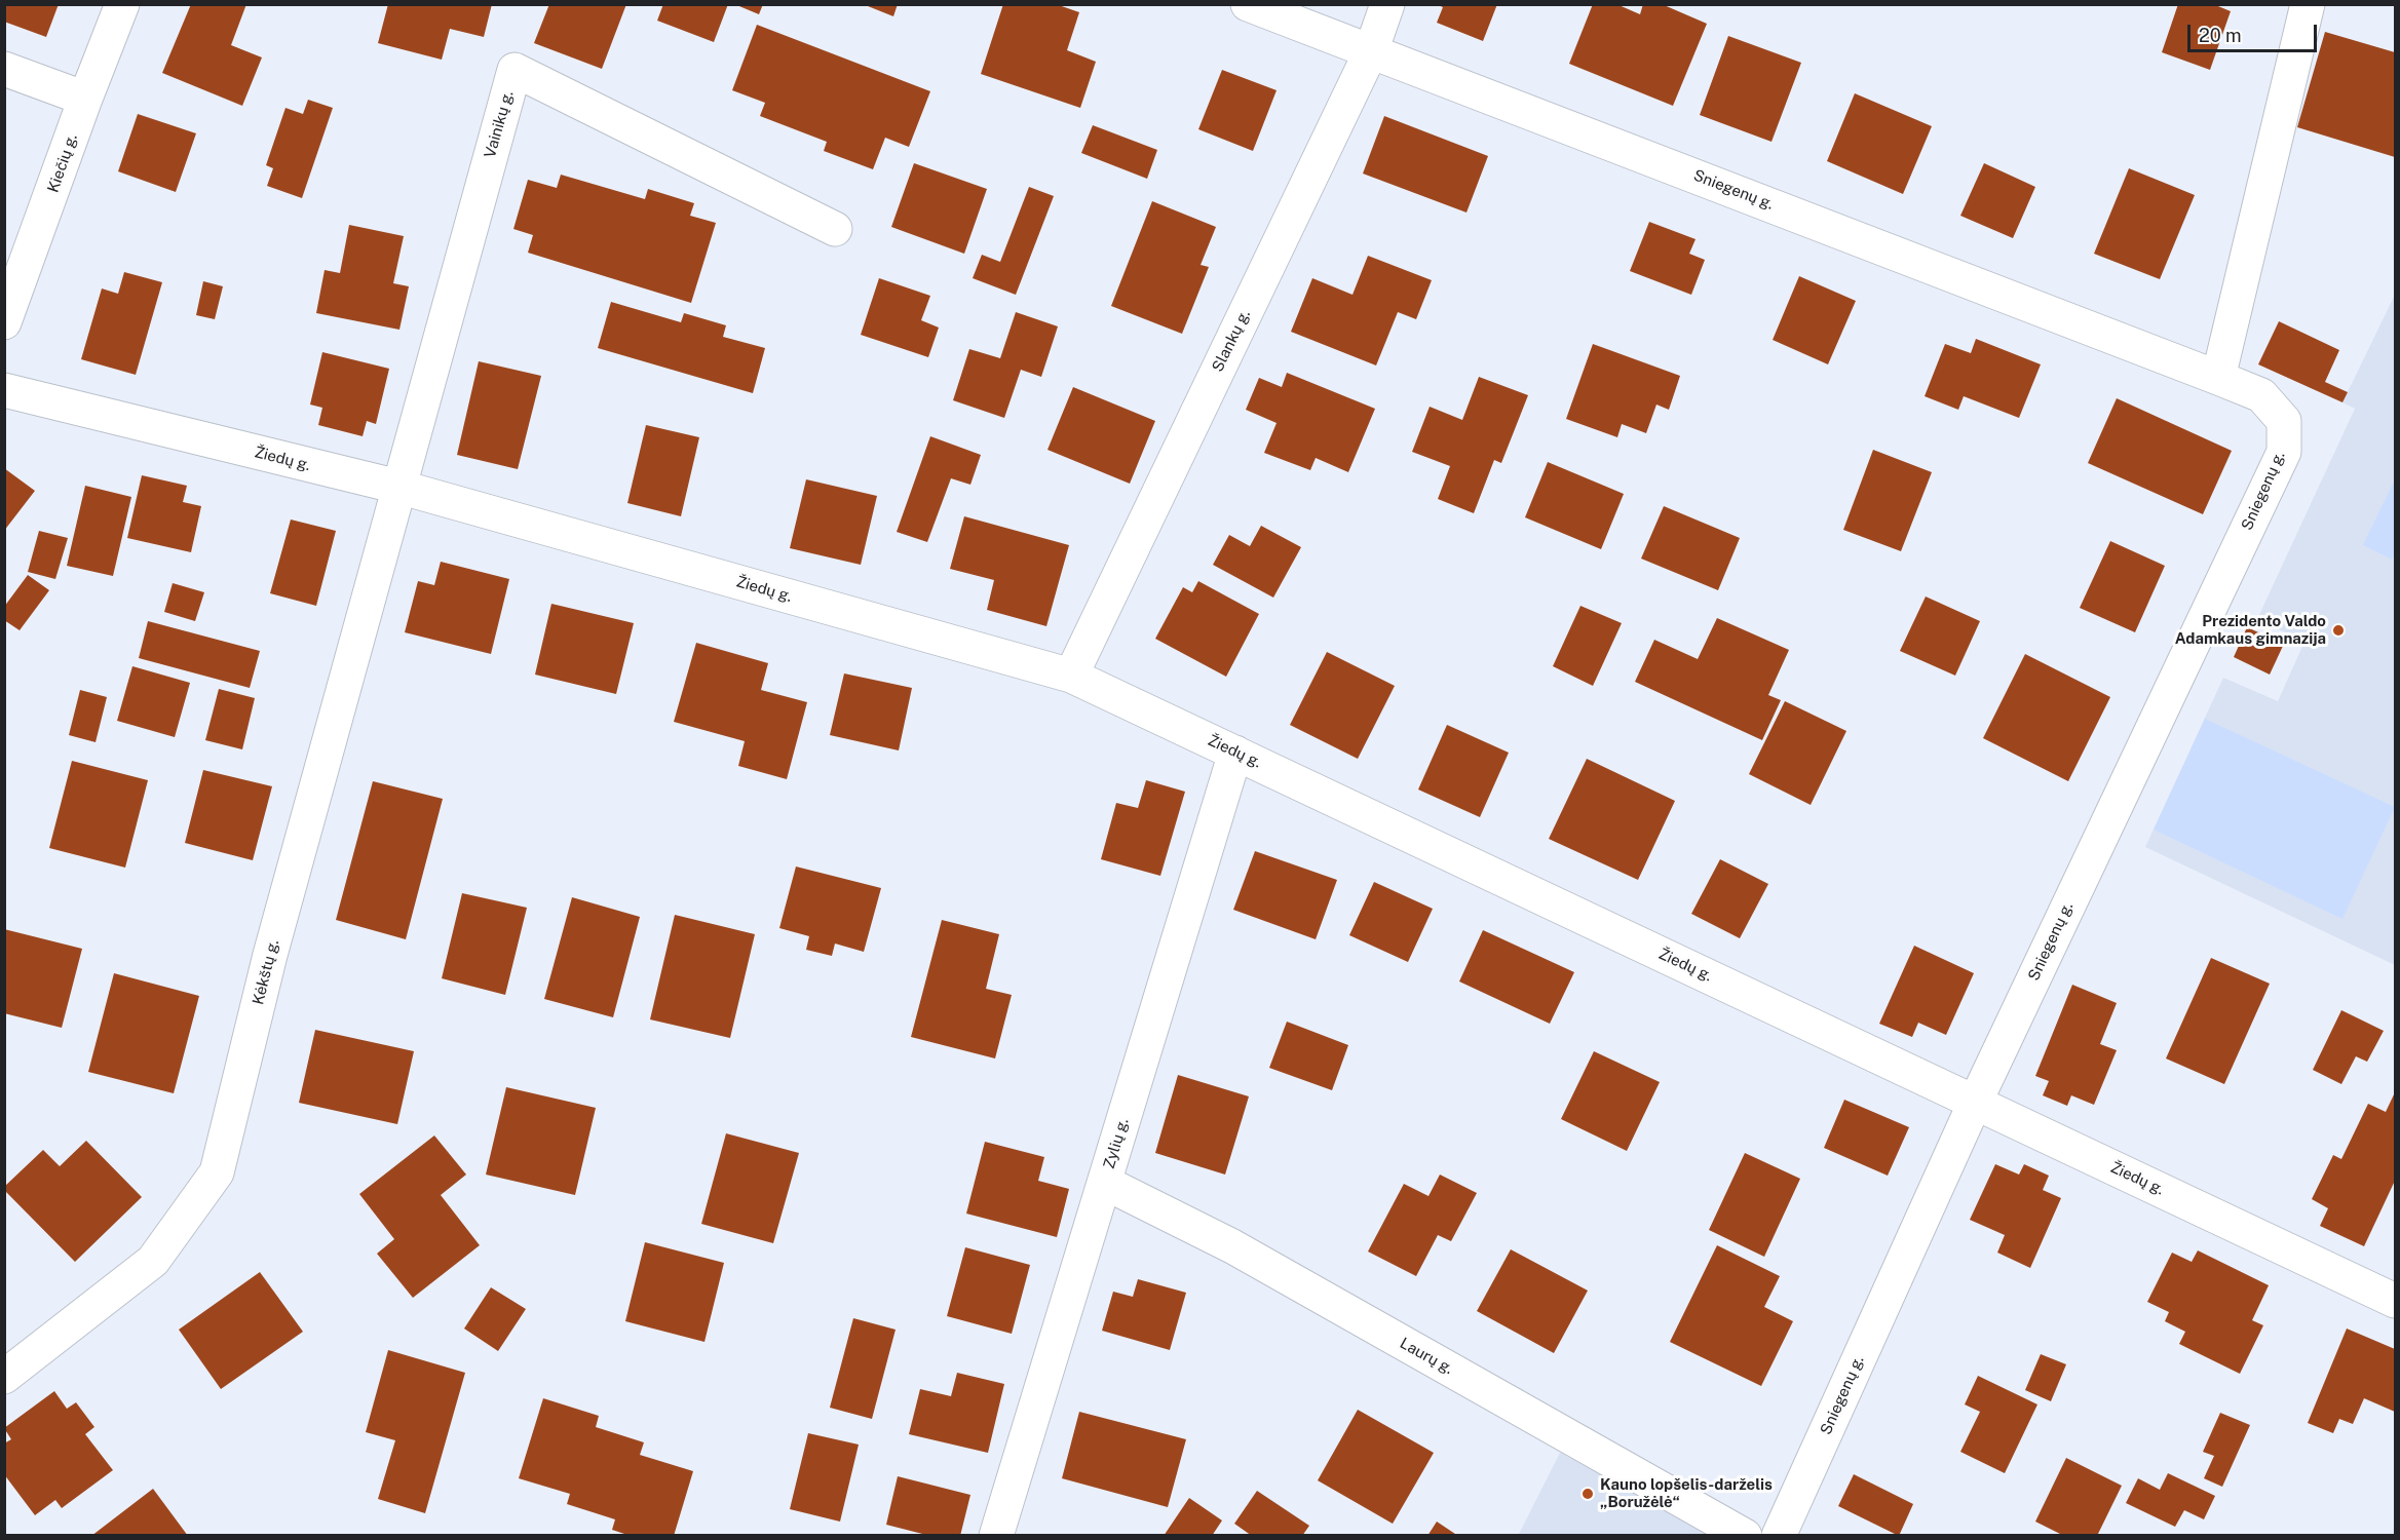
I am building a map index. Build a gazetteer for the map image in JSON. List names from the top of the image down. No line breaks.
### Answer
{"streets":{"street":["Vainikų g.","Kiečių g.","Sniegenų g.","Slankų g.","Žiedų g.","Kėkštų g.","Zylių g.","Laurų g."]},"crossings":[["Vainikų g.","Žiedų g."],["Vainikų g.","Kėkštų g."],["Sniegenų g.","Slankų g."],["Sniegenų g.","Žiedų g."],["Slankų g.","Žiedų g."],["Žiedų g.","Kėkštų g."],["Žiedų g.","Zylių g."],["Zylių g.","Laurų g."]],"places":["Prezidento Valdo Adamkaus gimnazija","Kauno lopšelis-darželis „Boružėlė“"],"scale_bar":"20 m"}
